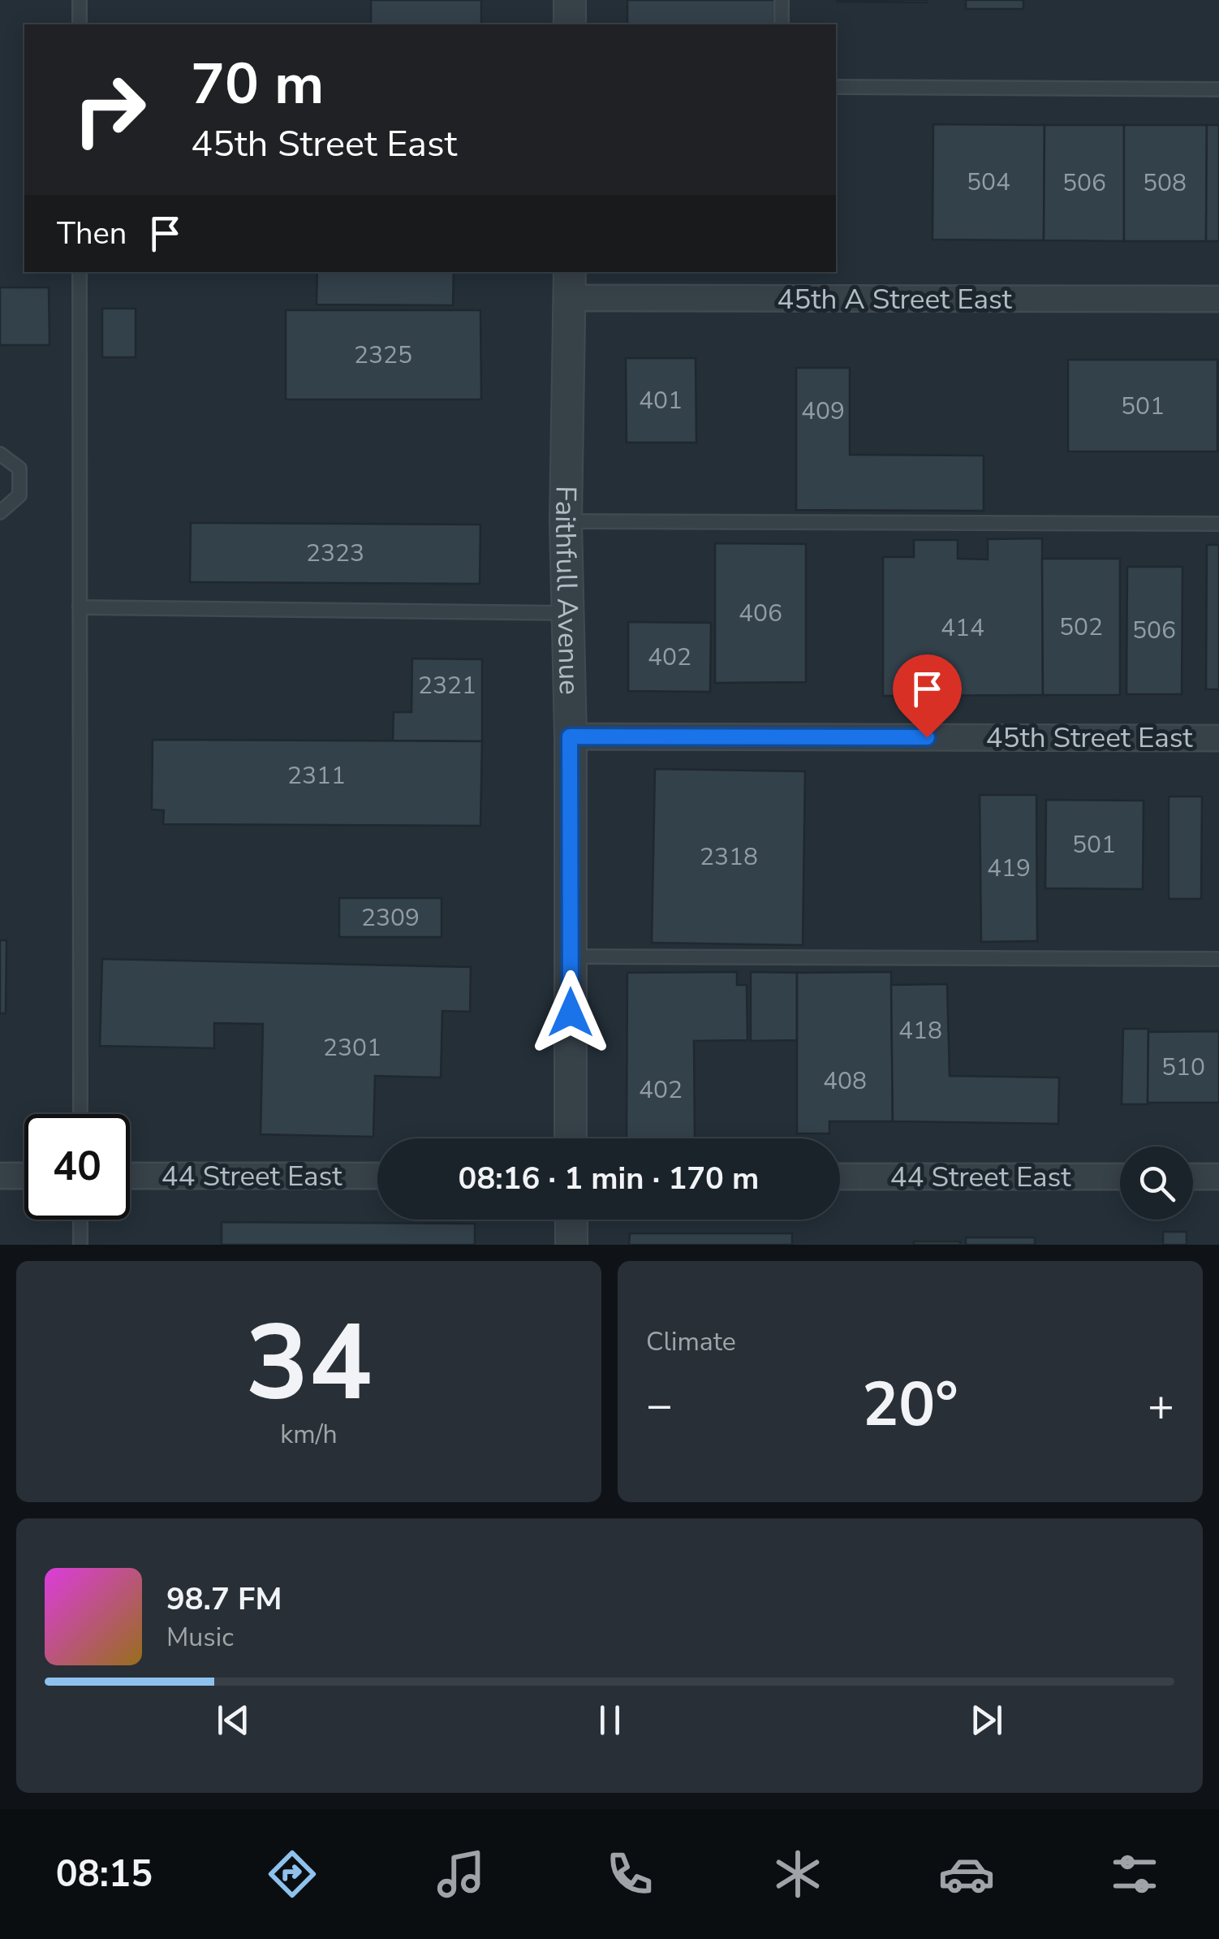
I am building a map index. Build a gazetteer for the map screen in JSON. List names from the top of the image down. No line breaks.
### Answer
{"streets":{"street":["45th A Street East","Faithfull Avenue","45th Street East","44 Street East"]},"crossings":[["45th A Street East","Faithfull Avenue"],["Faithfull Avenue","45th Street East"]],"house_numbers":["504","506","508","2325","401","501","409","2323","406","502","414","506","402","2321","2311","501","2318","419","2309","418","2301","510","408","402"],"page":{"turn":["70 m","45th Street East"],"then":"Then","limit":"40","trip":"08:16 · 1 min · 170 m","tile":[["34","km/h"],"Climate"],"heat":["−","20°","+"],"song":["98.7 FM","Music"],"tabs":"08:15"}}
